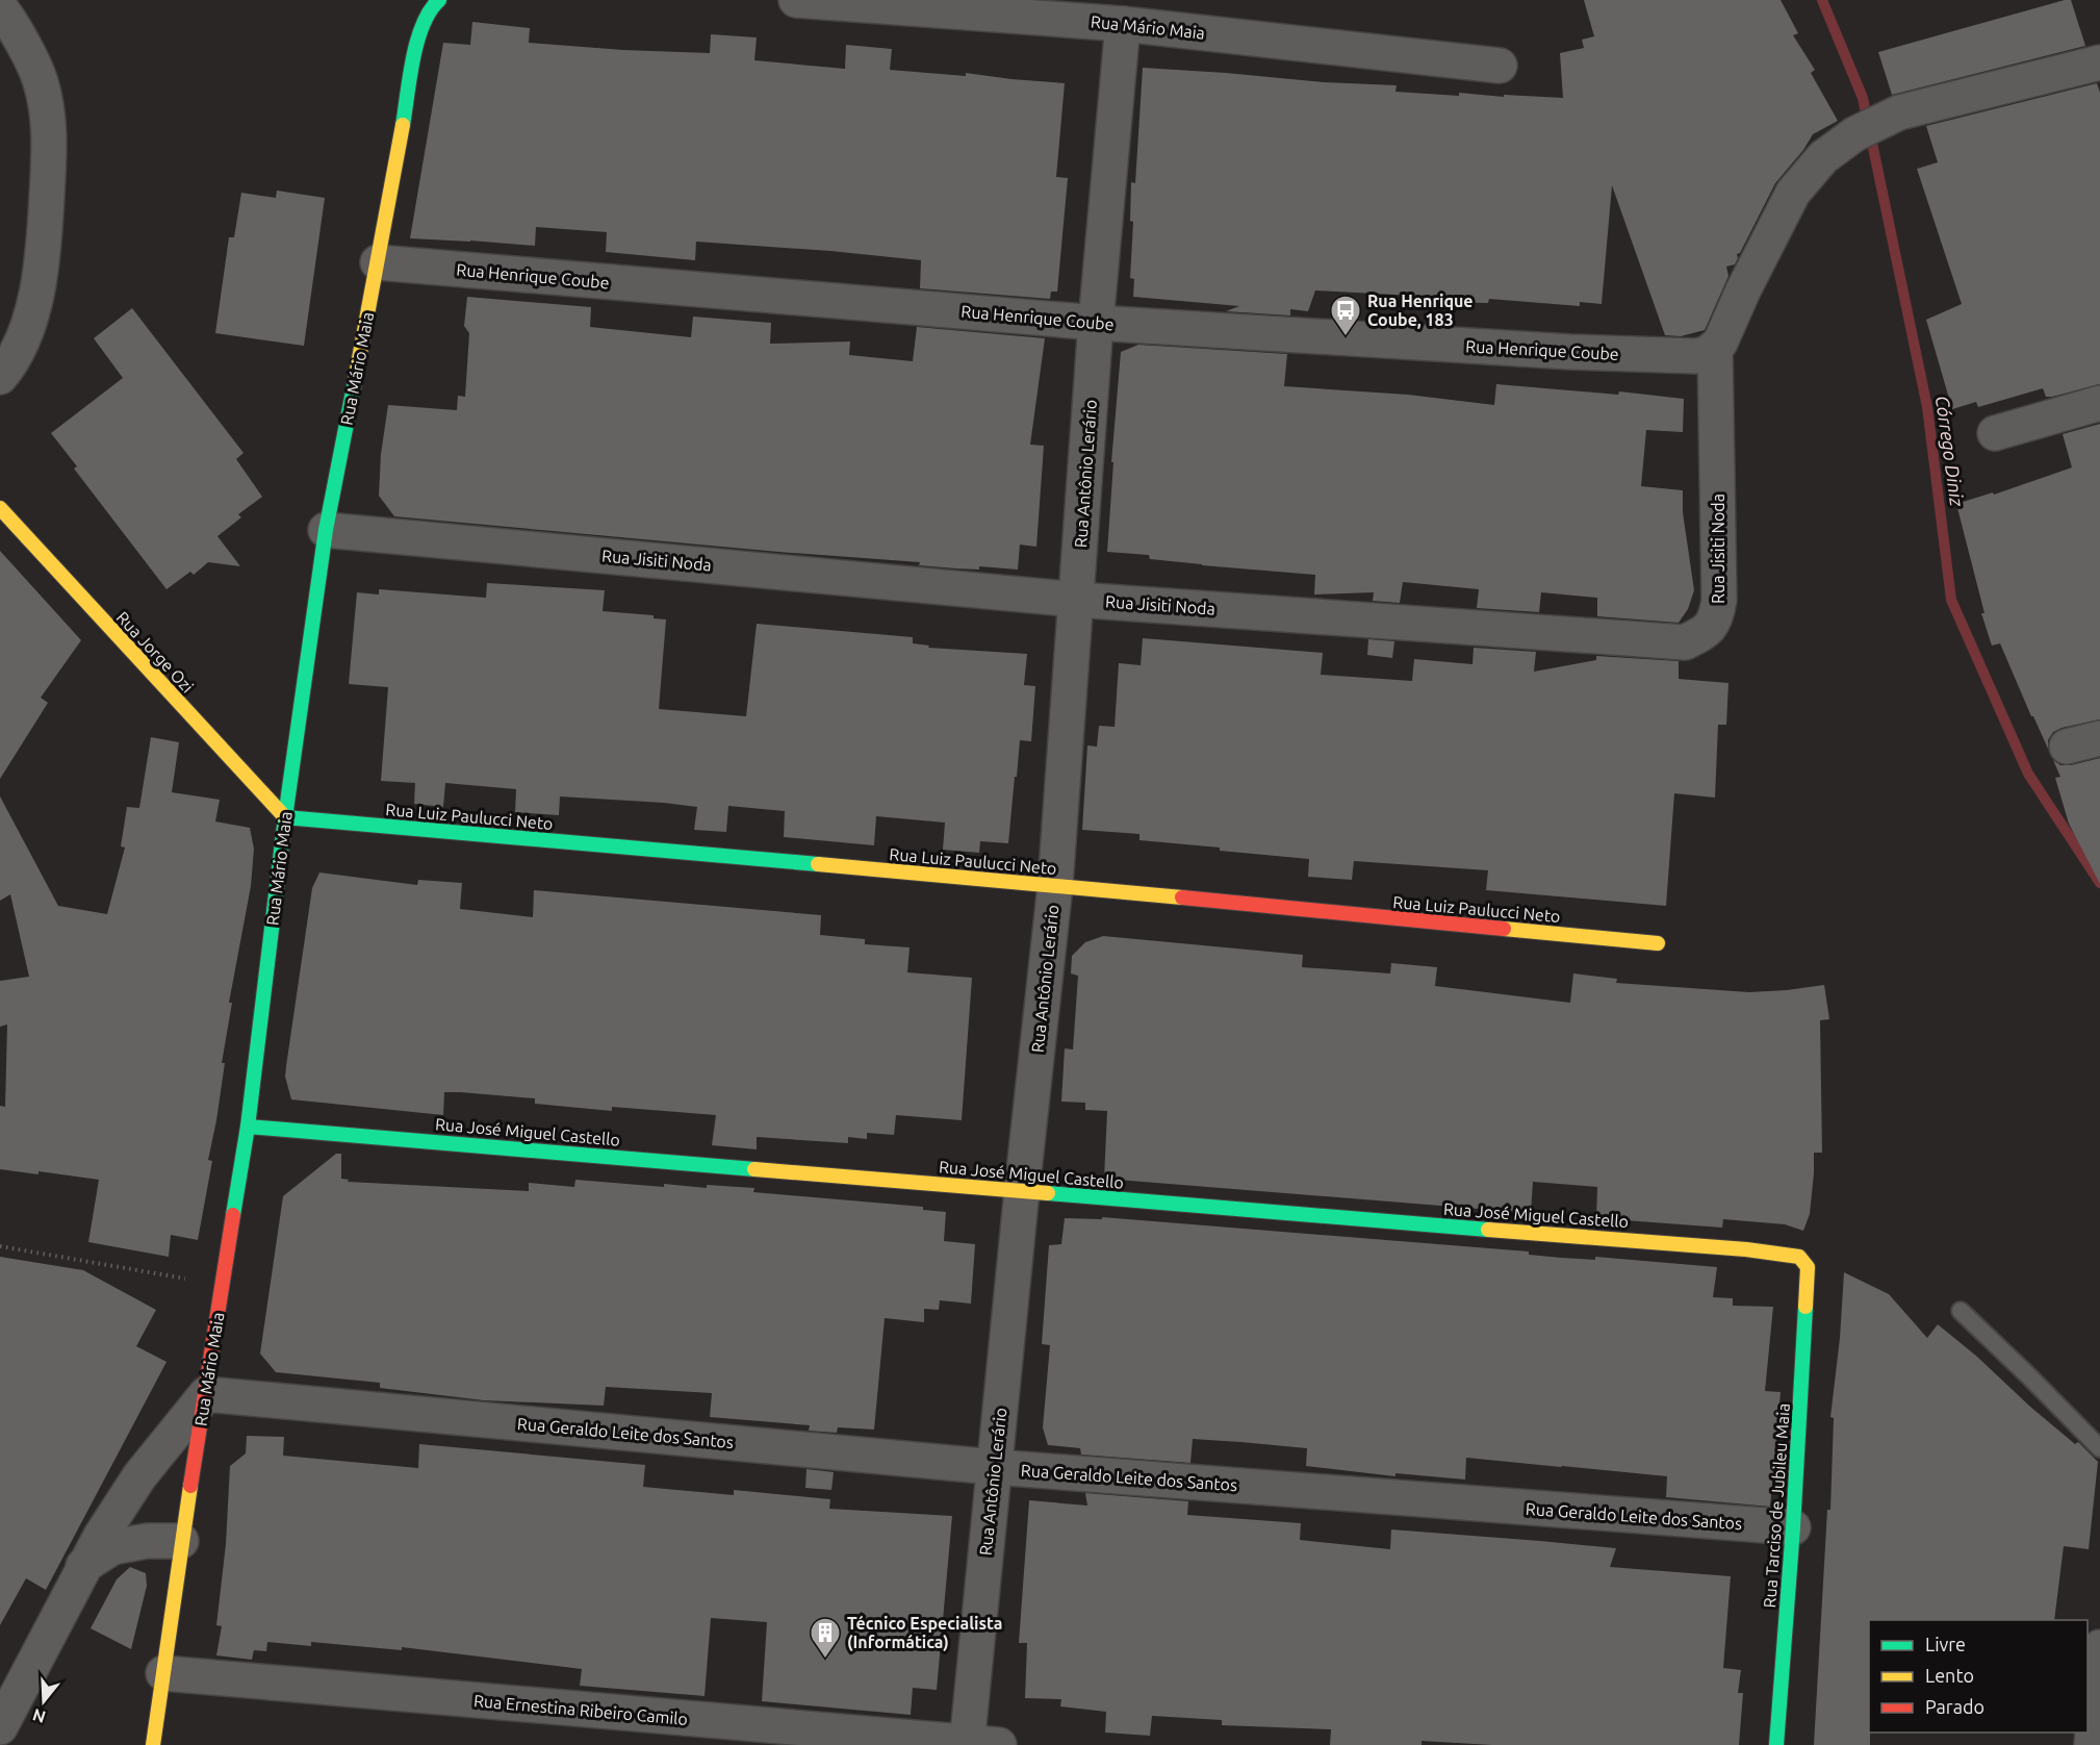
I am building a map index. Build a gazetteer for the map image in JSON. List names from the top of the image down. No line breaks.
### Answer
{"streets":{"street":["Rua Mário Maia","Rua Henrique Coube","Rua Antônio Lerário","Rua Jisiti Noda","Rua Jorge Ozi","Rua Luiz Paulucci Neto","Rua José Miguel Castello","Rua Geraldo Leite dos Santos","Rua Tarciso de Jubileu Maia","Rua Ernestina Ribeiro Camilo"]},"crossings":[["Rua Mário Maia","Rua Henrique Coube"],["Rua Mário Maia","Rua Antônio Lerário"],["Rua Mário Maia","Rua Jisiti Noda"],["Rua Mário Maia","Rua Jorge Ozi"],["Rua Mário Maia","Rua Luiz Paulucci Neto"],["Rua Mário Maia","Rua José Miguel Castello"],["Rua Mário Maia","Rua Geraldo Leite dos Santos"],["Rua Mário Maia","Rua Ernestina Ribeiro Camilo"],["Rua Henrique Coube","Rua Antônio Lerário"],["Rua Henrique Coube","Rua Jisiti Noda"],["Rua Antônio Lerário","Rua Jisiti Noda"],["Rua Antônio Lerário","Rua Luiz Paulucci Neto"],["Rua Antônio Lerário","Rua José Miguel Castello"],["Rua Antônio Lerário","Rua Geraldo Leite dos Santos"],["Rua Antônio Lerário","Rua Ernestina Ribeiro Camilo"],["Rua Jorge Ozi","Rua Luiz Paulucci Neto"],["Rua José Miguel Castello","Rua Tarciso de Jubileu Maia"],["Rua Geraldo Leite dos Santos","Rua Tarciso de Jubileu Maia"]],"water":["Córrego Diniz"],"places":{"bus stop":["Rua Henrique Coube, 183"],"building":["Técnico Especialista (Informática)"]},"legend":["Livre","Lento","Parado"],"north":"bottom"}
